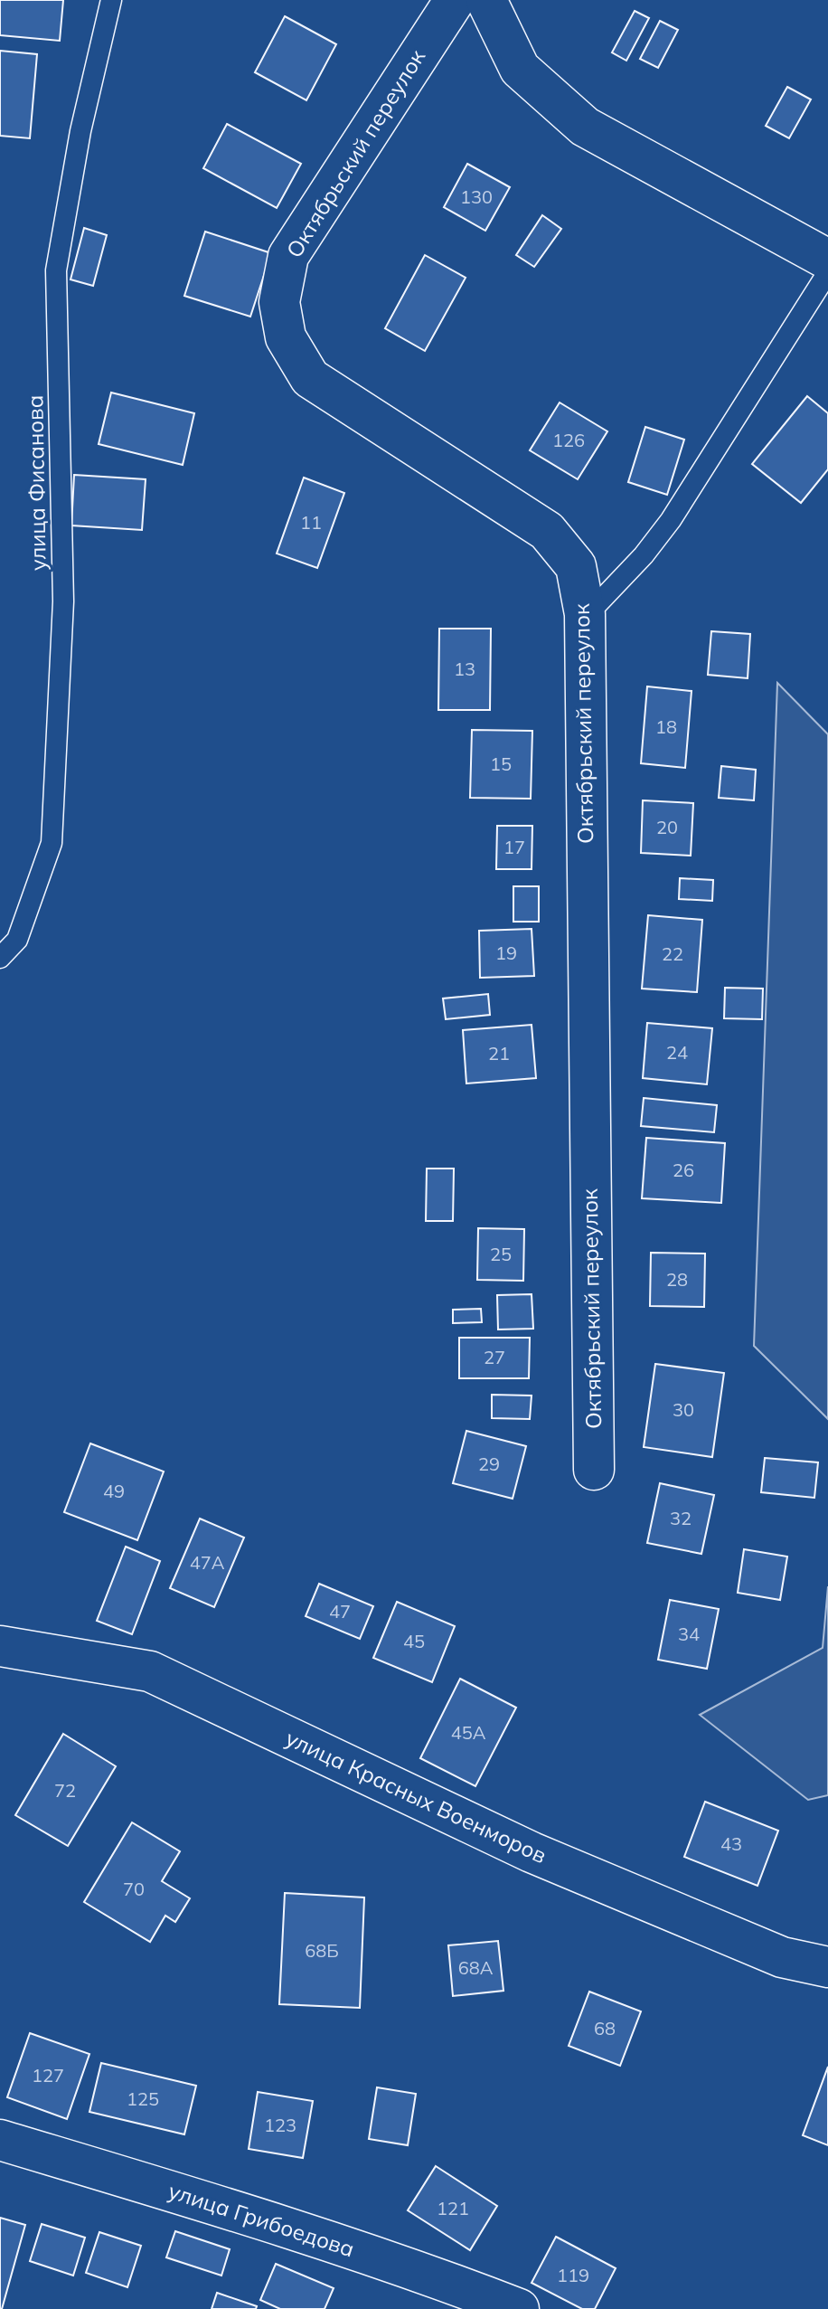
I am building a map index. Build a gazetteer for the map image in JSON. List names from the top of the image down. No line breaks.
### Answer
{"streets":{"street":["Октябрьский переулок","улица Красных Военморов","улица Грибоедова"],"lane":["улица Фисанова"]},"house_numbers":["130","126","11","13","18","15","20","17","19","22","24","21","26","25","28","27","30","29","49","32","47А","47","34","45","45А","72","43","70","68Б","68А","68","127","125","123","121","119"]}
